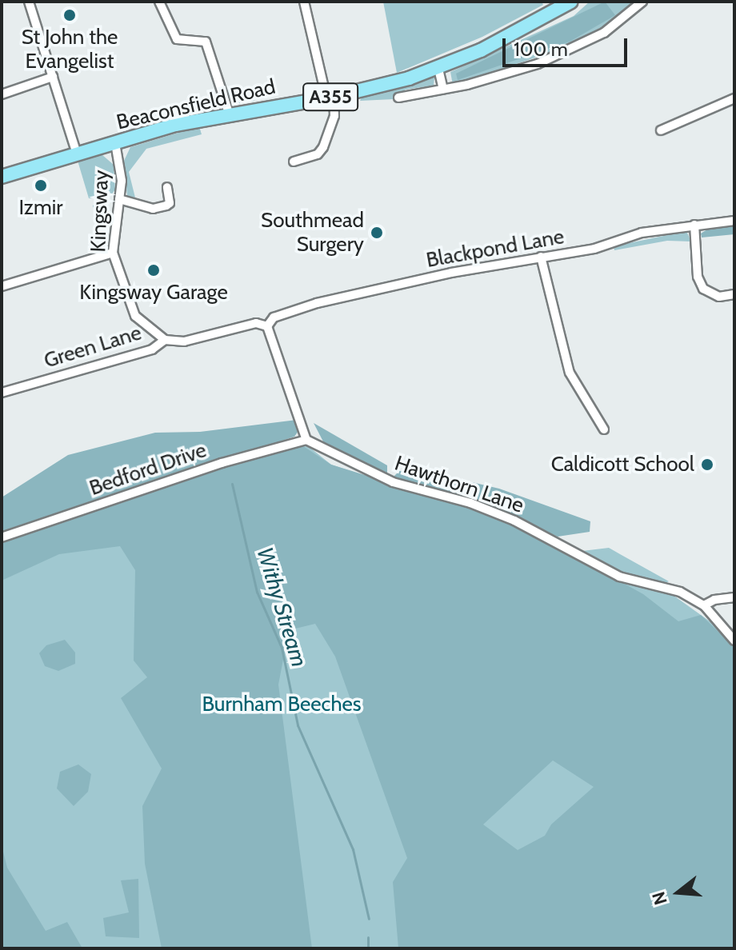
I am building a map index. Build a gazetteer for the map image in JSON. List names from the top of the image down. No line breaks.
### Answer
{"streets":{"main road":["A355","Beaconsfield Road"],"street":["Kingsway","Blackpond Lane","Green Lane","Bedford Drive","Hawthorn Lane"]},"crossings":[["Beaconsfield Road","Kingsway"],["Kingsway","Green Lane"],["Blackpond Lane","Green Lane"],["Bedford Drive","Hawthorn Lane"]],"water":["Withy Stream"],"parks":["Burnham Beeches"],"places":["St John the Evangelist","Izmir","Southmead Surgery","Kingsway Garage","Caldicott School"],"scale_bar":"100 m","north":"left"}
